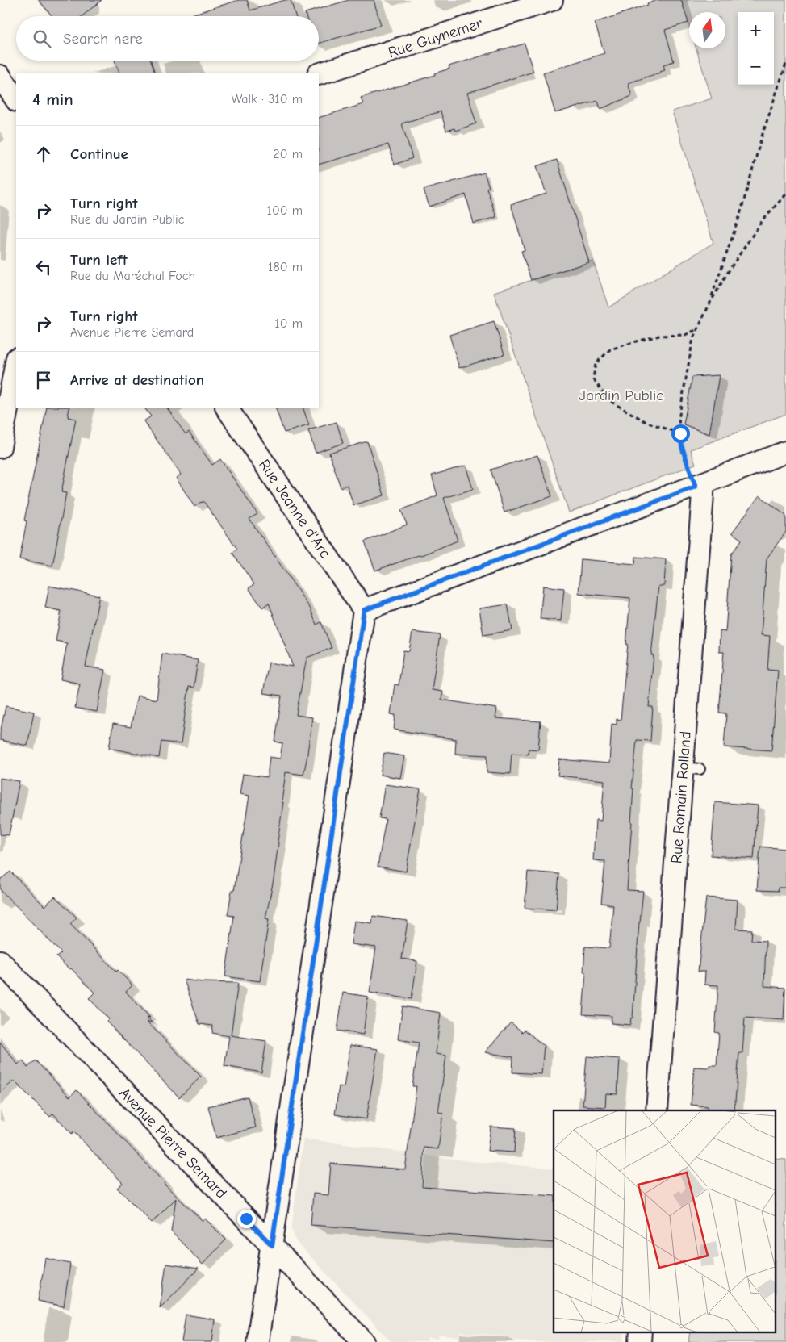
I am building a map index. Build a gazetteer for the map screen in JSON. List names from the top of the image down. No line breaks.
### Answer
{"streets":{"street":["Rue Guynemer","Rue Jeanne d'Arc","Rue Romain Rolland","Avenue Pierre Semard"]},"parks":["Jardin Public"],"north":"top","page":{"map_buttons":["+","−"],"search":"Search here","heading":["4 min","Walk · 310 m"],"list":[["Continue","20 m"],["Turn right","Rue du Jardin Public","100 m"],["Turn left","Rue du Maréchal Foch","180 m"],["Turn right","Avenue Pierre Semard","10 m"],"Arrive at destination"]}}
